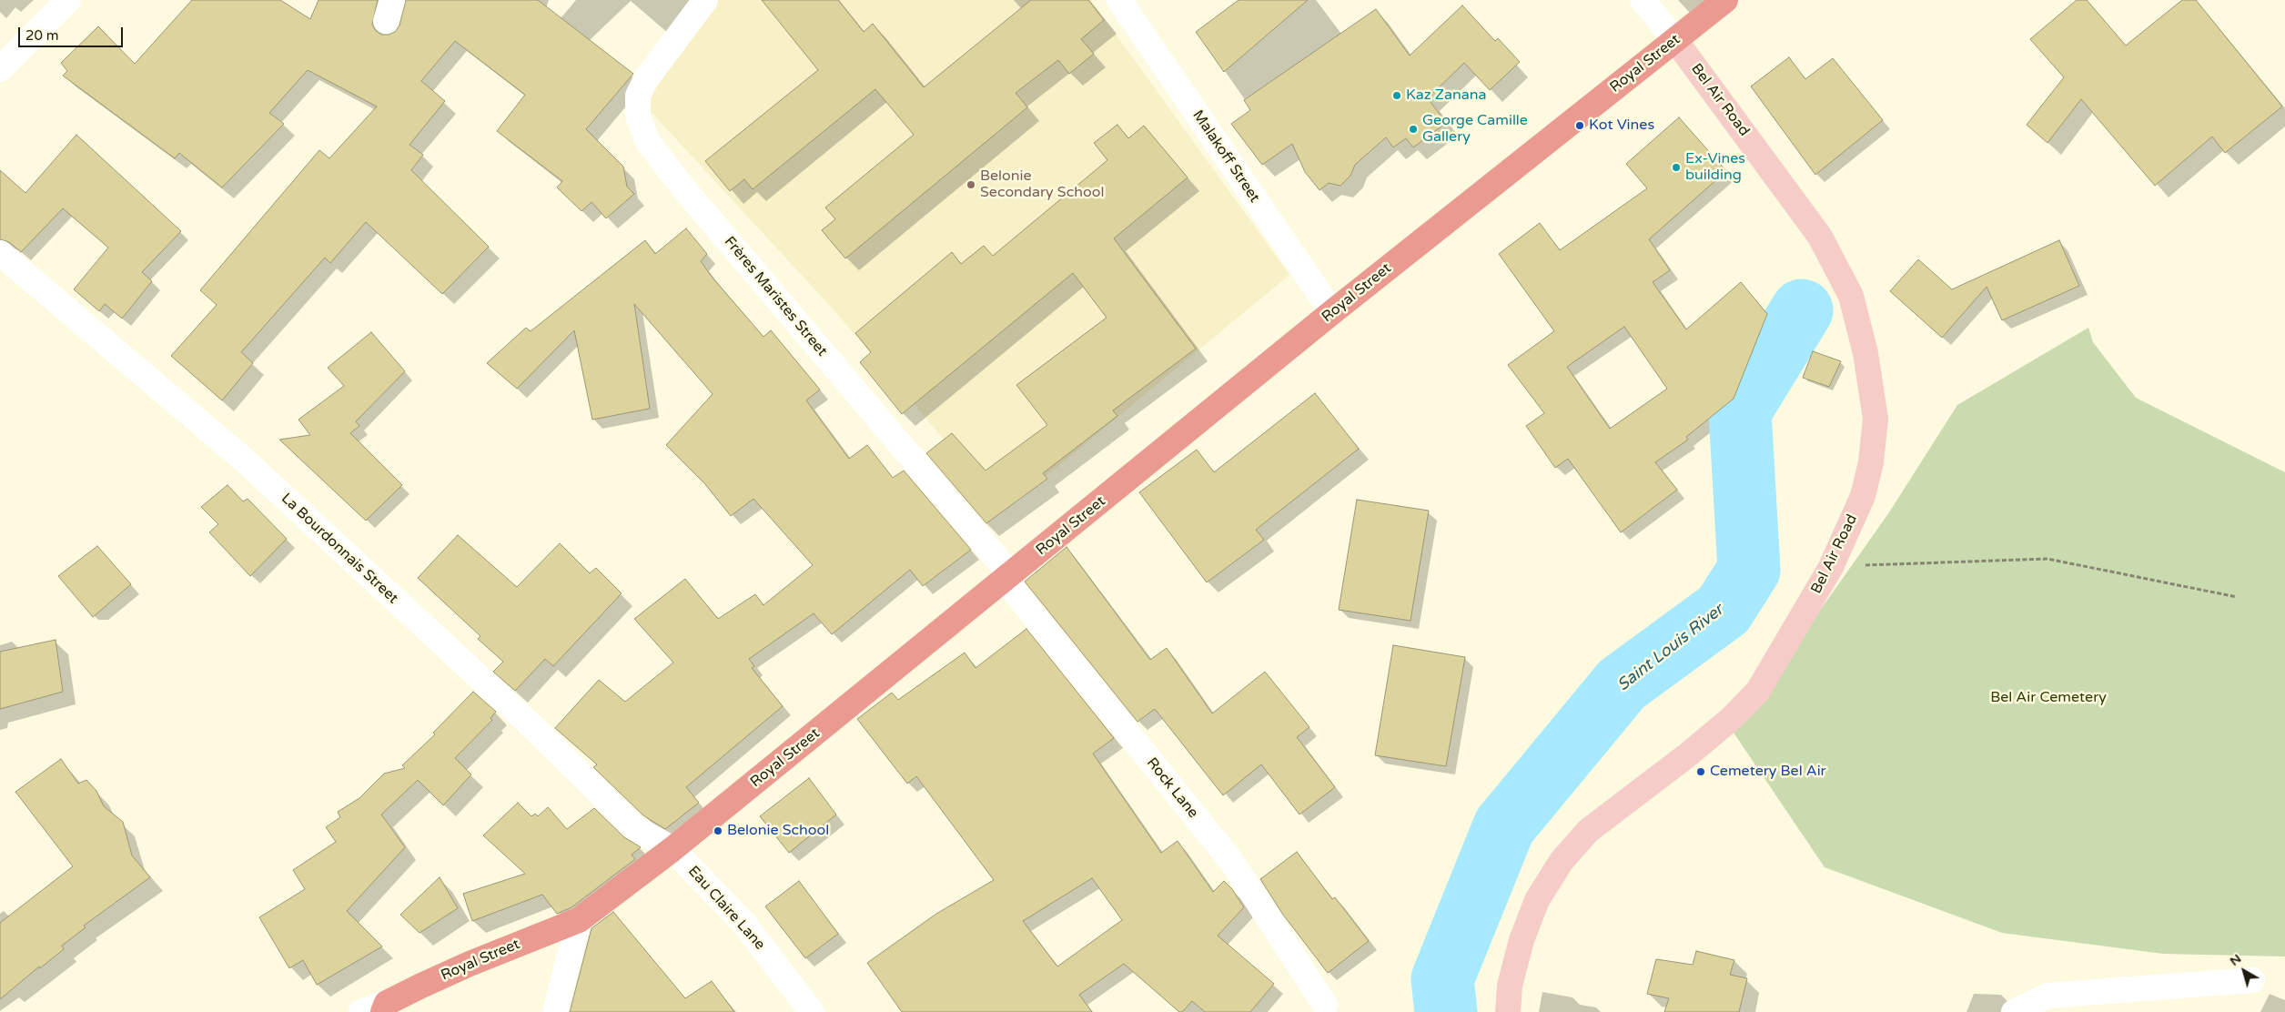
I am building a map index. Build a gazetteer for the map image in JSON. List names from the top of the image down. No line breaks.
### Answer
{"streets":{"main road":["Royal Street","Bel Air Road"],"street":["Malakoff Street","Frères Maristes Street","La Bourdonnais Street","Rock Lane","Eau Claire Lane"]},"crossings":[["Royal Street","Bel Air Road"],["Royal Street","Malakoff Street"],["Royal Street","Frères Maristes Street"],["Royal Street","La Bourdonnais Street"],["Royal Street","Rock Lane"],["Royal Street","Eau Claire Lane"],["Frères Maristes Street","Rock Lane"],["La Bourdonnais Street","Eau Claire Lane"]],"water":["Saint Louis River"],"parks":["Bel Air Cemetery"],"places":["Kaz Zanana","Kot Vines","George Camille Gallery","Ex-Vines building","Belonie Secondary School","Cemetery Bel Air","Belonie School"],"scale_bar":"20 m","north":"top left"}
